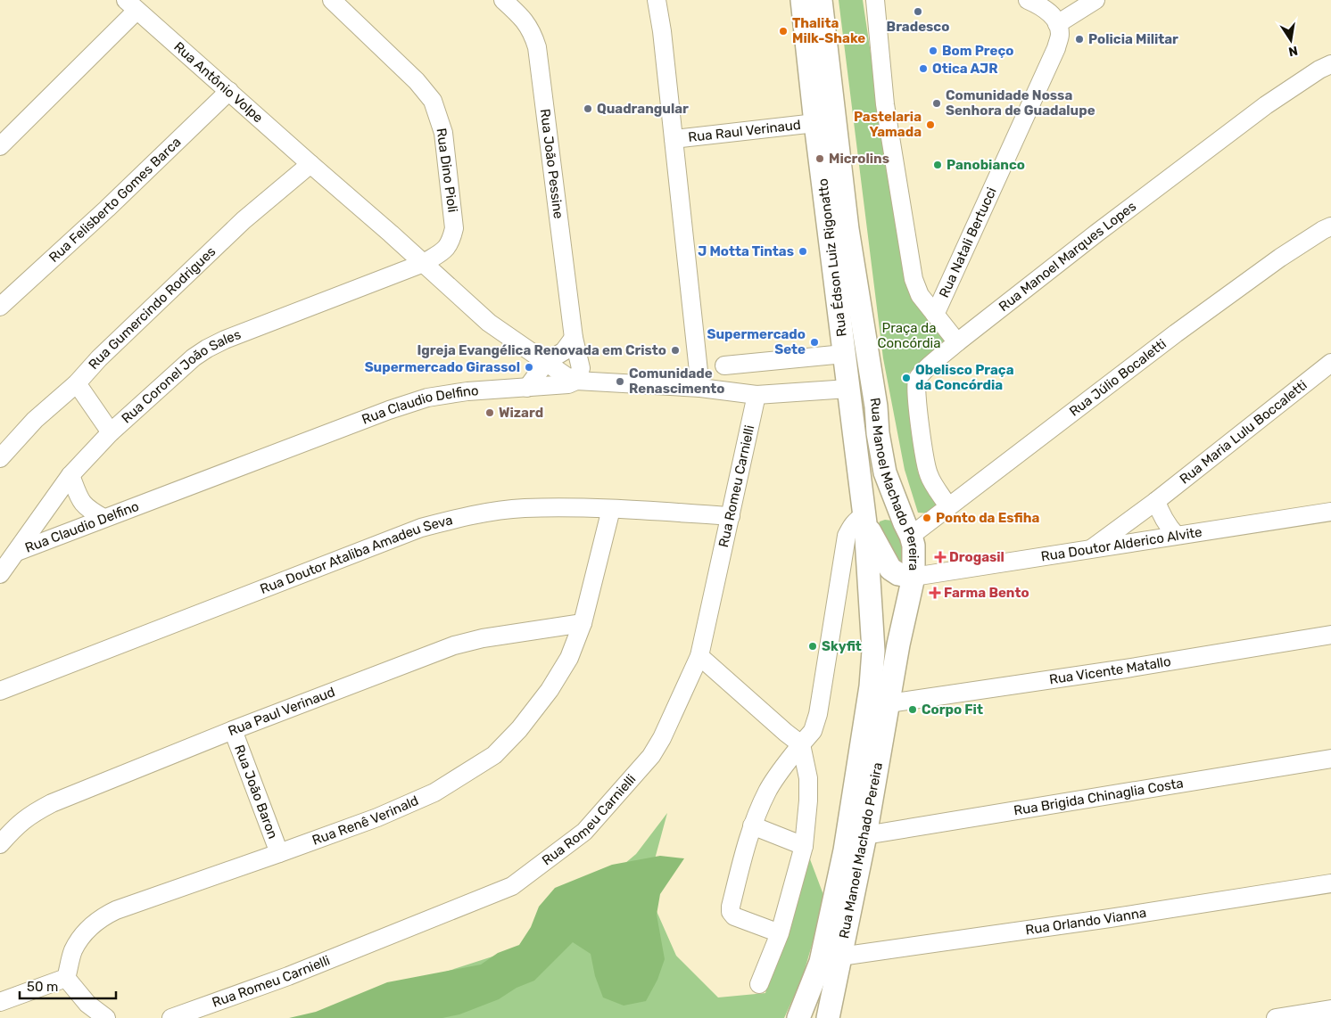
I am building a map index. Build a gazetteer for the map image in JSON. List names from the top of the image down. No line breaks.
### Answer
{"streets":{"main road":["Rua Édson Luiz Rigonatto","Rua Manoel Machado Pereira"],"street":["Rua Antônio Volpe","Rua Raul Verinaud","Rua João Pessine","Rua Dino Pioli","Rua Felisberto Gomes Barca","Rua Natali Bertucci","Rua Manoel Marques Lopes","Rua Gumercindo Rodrigues","Rua Júlio Bocaletti","Rua Coronel João Sales","Rua Claudio Delfino","Rua Maria Lulu Boccaletti","Rua Romeu Carnielli","Rua Doutor Alderico Alvite","Rua Doutor Ataliba Amadeu Seva","Rua Vicente Matallo","Rua Paul Verinaud","Rua João Baron","Rua Brigida Chinaglia Costa","Rua Renê Verinald","Rua Orlando Vianna"]},"crossings":[["Rua Antônio Volpe","Rua Felisberto Gomes Barca"],["Rua Antônio Volpe","Rua Gumercindo Rodrigues"],["Rua Raul Verinaud","Rua Édson Luiz Rigonatto"],["Rua João Pessine","Rua Claudio Delfino"],["Rua Dino Pioli","Rua Coronel João Sales"],["Rua Manoel Marques Lopes","Rua Júlio Bocaletti"],["Rua Édson Luiz Rigonatto","Rua Claudio Delfino"],["Rua Édson Luiz Rigonatto","Rua Manoel Machado Pereira"],["Rua Júlio Bocaletti","Rua Manoel Machado Pereira"],["Rua Coronel João Sales","Rua Claudio Delfino"],["Rua Claudio Delfino","Rua Romeu Carnielli"],["Rua Maria Lulu Boccaletti","Rua Doutor Alderico Alvite"],["Rua Manoel Machado Pereira","Rua Doutor Alderico Alvite"],["Rua Manoel Machado Pereira","Rua Vicente Matallo"],["Rua Manoel Machado Pereira","Rua Brigida Chinaglia Costa"],["Rua Manoel Machado Pereira","Rua Orlando Vianna"],["Rua Romeu Carnielli","Rua Doutor Ataliba Amadeu Seva"],["Rua Doutor Ataliba Amadeu Seva","Rua Renê Verinald"],["Rua Paul Verinaud","Rua João Baron"],["Rua Paul Verinaud","Rua Renê Verinald"],["Rua João Baron","Rua Renê Verinald"]],"parks":["Praça da Concórdia"],"places":{"other":["Bradesco","Thalita Milk-Shake","Policia Militar","Bom Preço","Otica AJR","Comunidade Nossa Senhora de Guadalupe","Quadrangular","Pastelaria Yamada","Microlins","Panobianco","J Motta Tintas","Supermercado Sete","Igreja Evangélica Renovada em Cristo","Supermercado Girassol","Obelisco Praça da Concórdia","Comunidade Renascimento","Wizard","Ponto da Esfiha","Skyfit","Corpo Fit"],"health":["Drogasil","Farma Bento"]},"scale_bar":"50 m","north":"bottom"}
